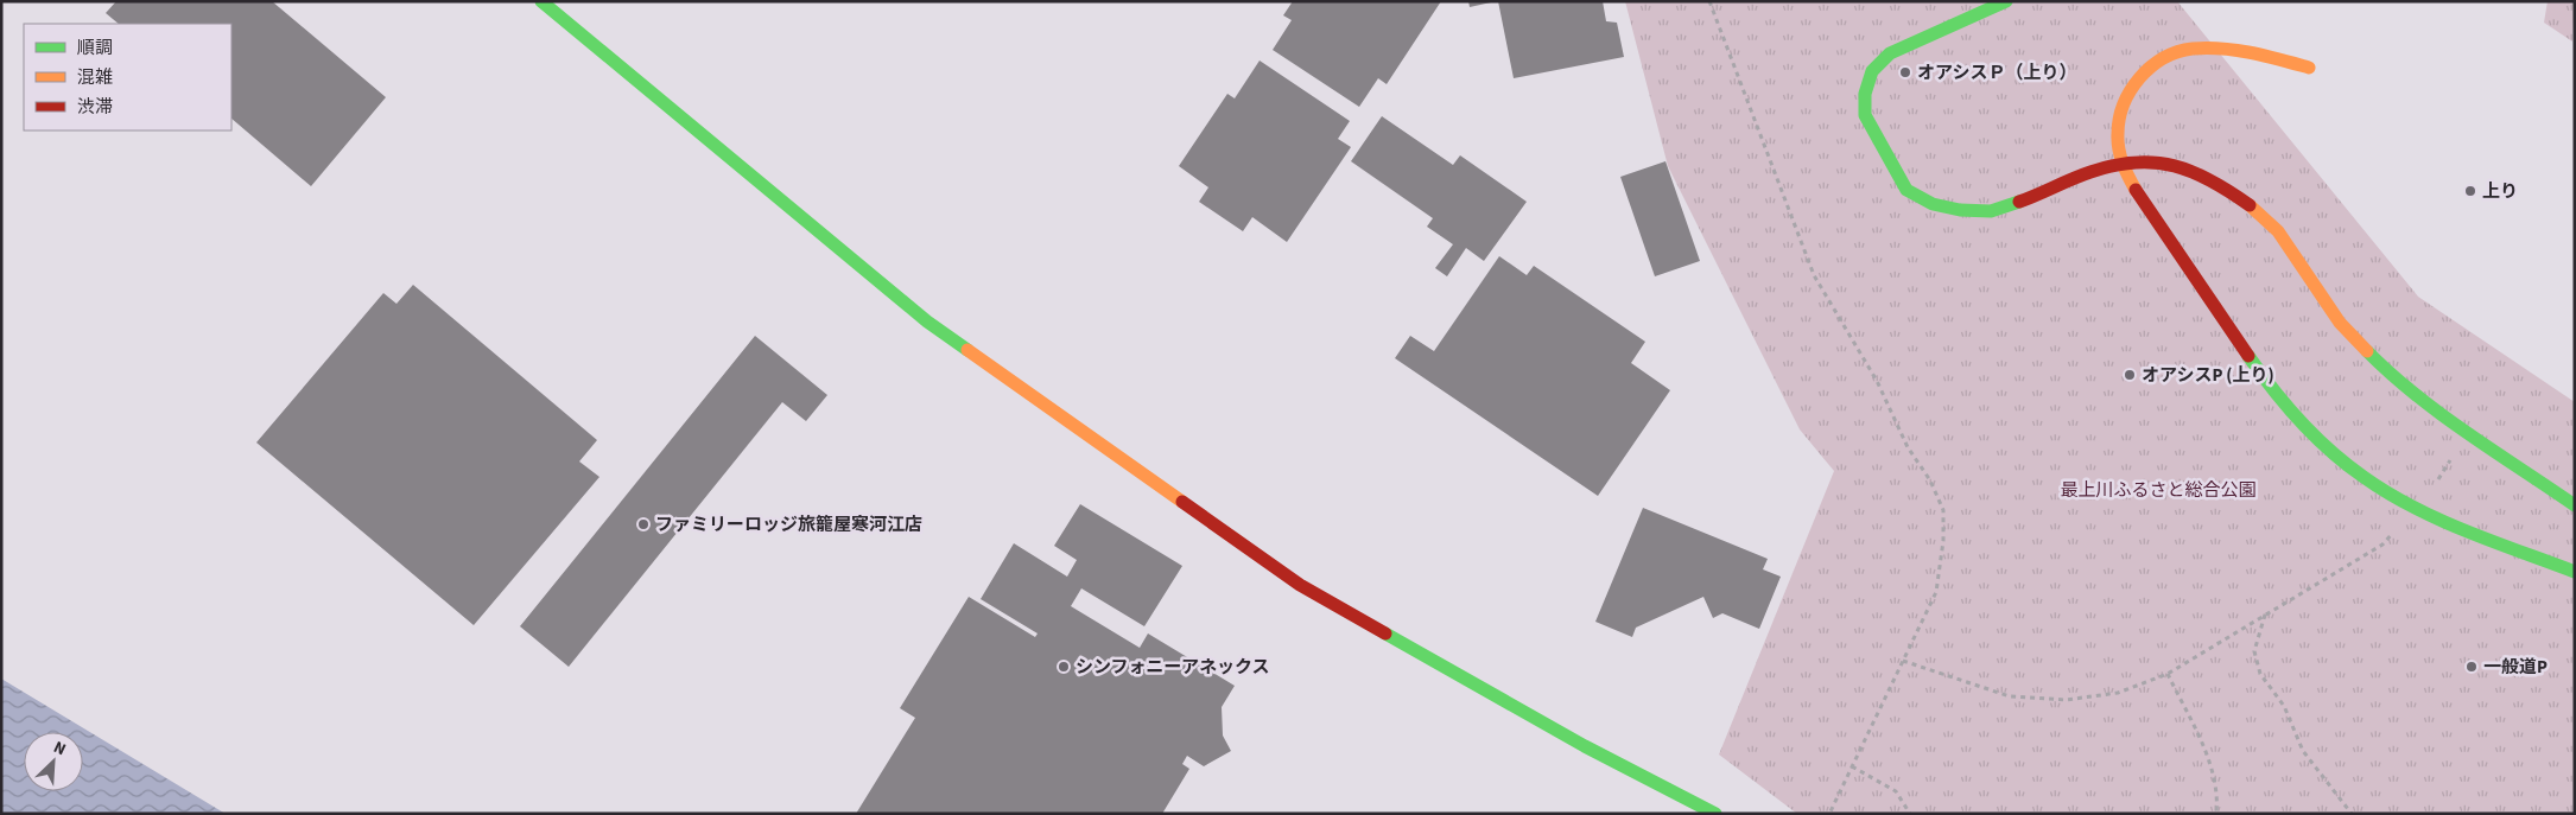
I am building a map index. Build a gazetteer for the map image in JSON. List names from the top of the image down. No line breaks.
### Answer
{"parks":["最上川ふるさと総合公園"],"places":["オアシスＰ（上り）","上り","オアシスP (上り)","ファミリーロッジ旅籠屋寒河江店","シンフォニーアネックス","一般道P"],"legend":["順調","混雑","渋滞"],"north":"top right"}
